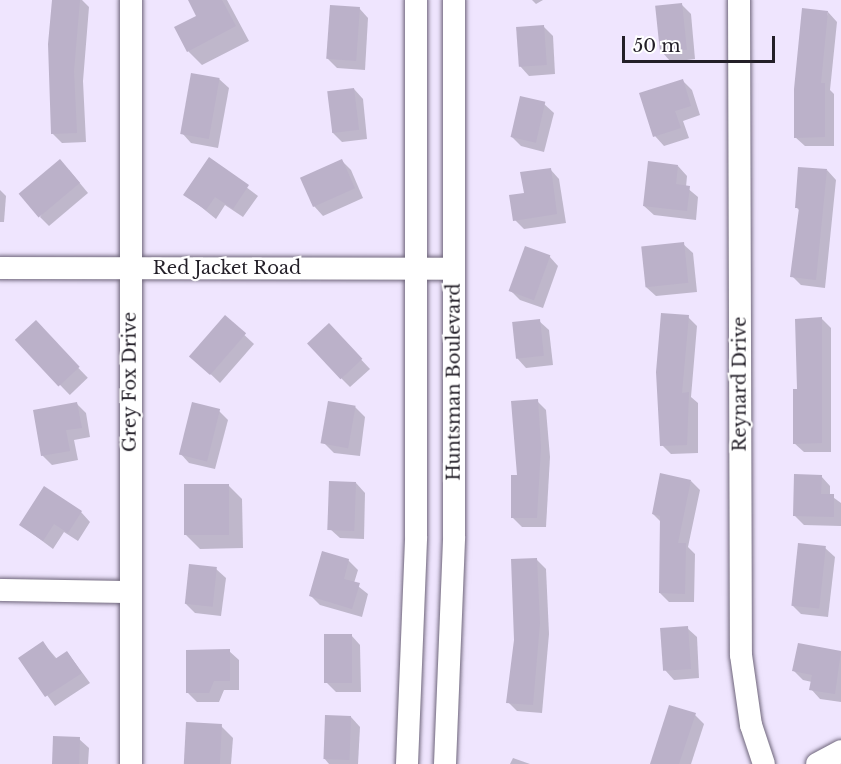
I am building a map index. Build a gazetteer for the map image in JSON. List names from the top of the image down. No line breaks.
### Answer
{"streets":{"street":["Red Jacket Road","Grey Fox Drive","Huntsman Boulevard","Reynard Drive"]},"crossings":[["Red Jacket Road","Grey Fox Drive"],["Red Jacket Road","Huntsman Boulevard"]],"scale_bar":"50 m"}
